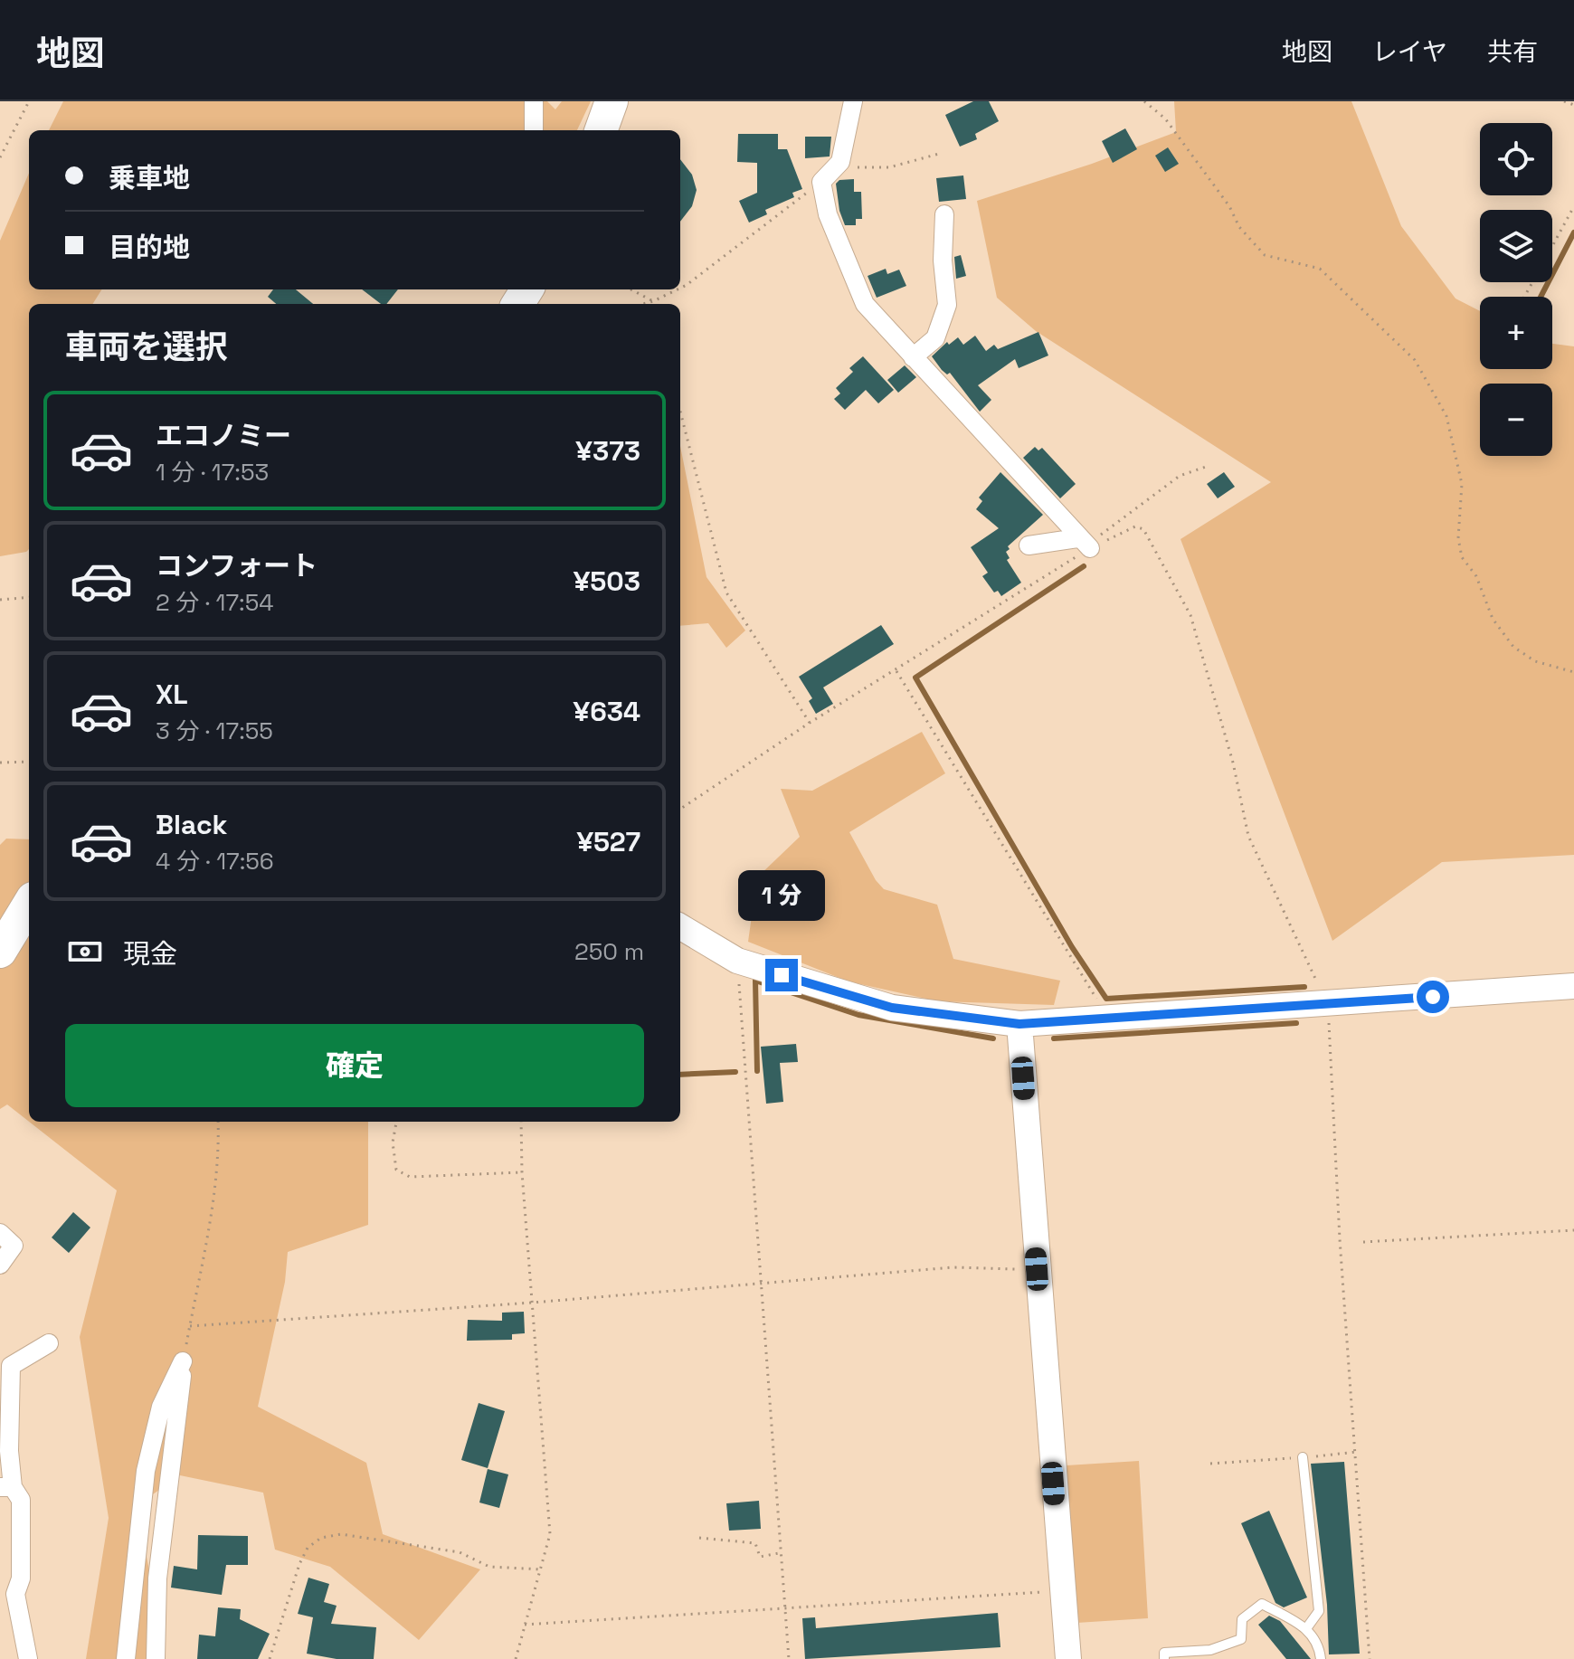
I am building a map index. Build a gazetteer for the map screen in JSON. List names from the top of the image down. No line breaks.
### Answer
{"page":{"header":"地図","nav":["地図","レイヤ","共有"],"map_buttons":["+","−"],"banner":["乗車地","目的地"],"heading":"車両を選択","list":[{"name":"エコノミー","note":"1 分 · 17:53","value":"¥373"},{"name":"コンフォート","note":"2 分 · 17:54","value":"¥503"},{"name":"XL","note":"3 分 · 17:55","value":"¥634"},{"name":"Black","note":"4 分 · 17:56","value":"¥527"}],"bubble":"1 分","pay":["現金","250 m"],"buttons":"確定"}}
